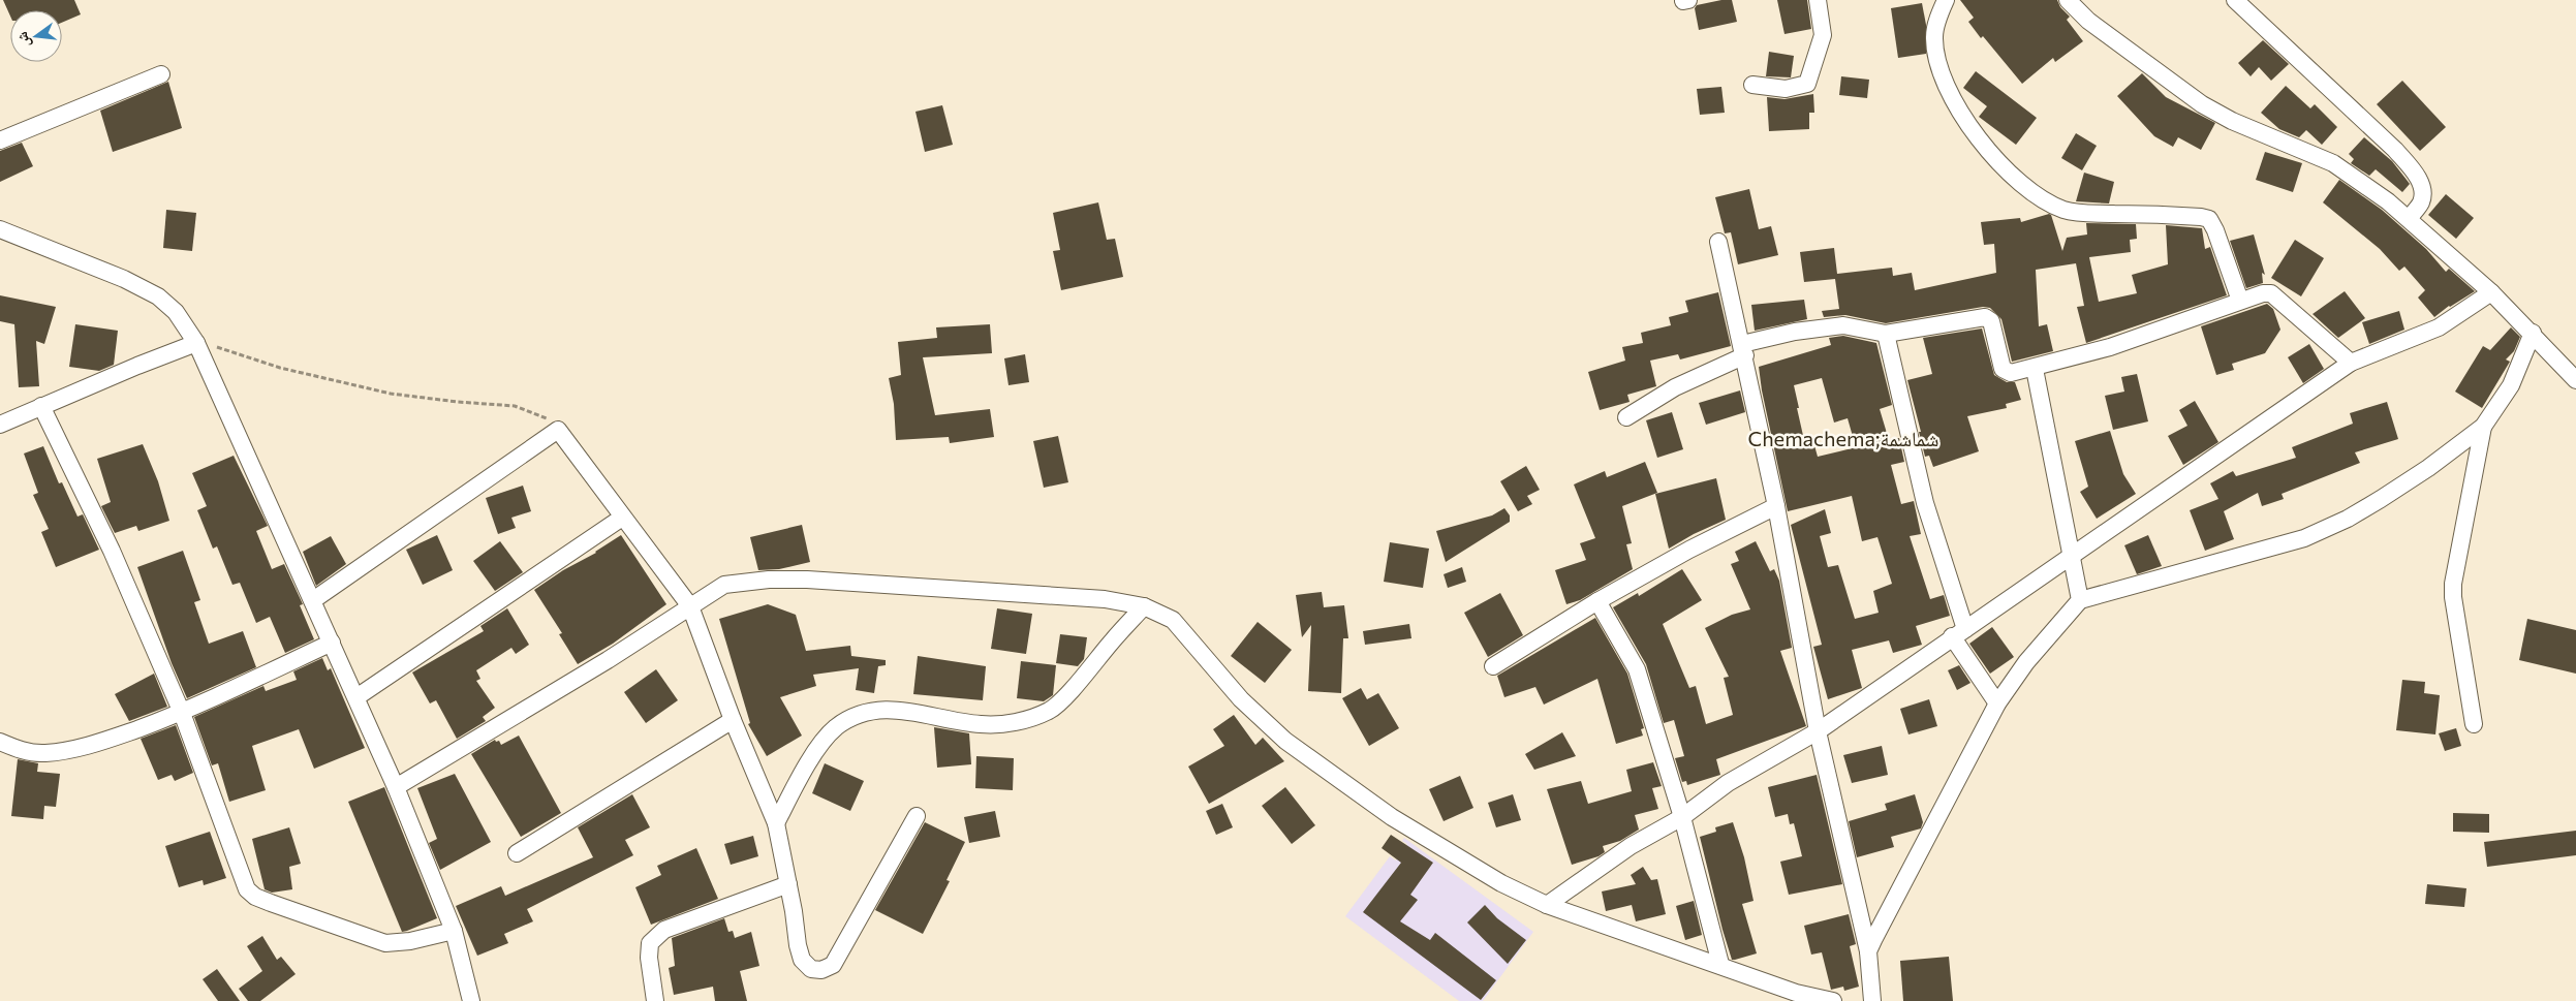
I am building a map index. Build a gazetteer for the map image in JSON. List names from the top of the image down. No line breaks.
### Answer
{"districts":["Chemachema;شماشمة"],"north":"left"}
